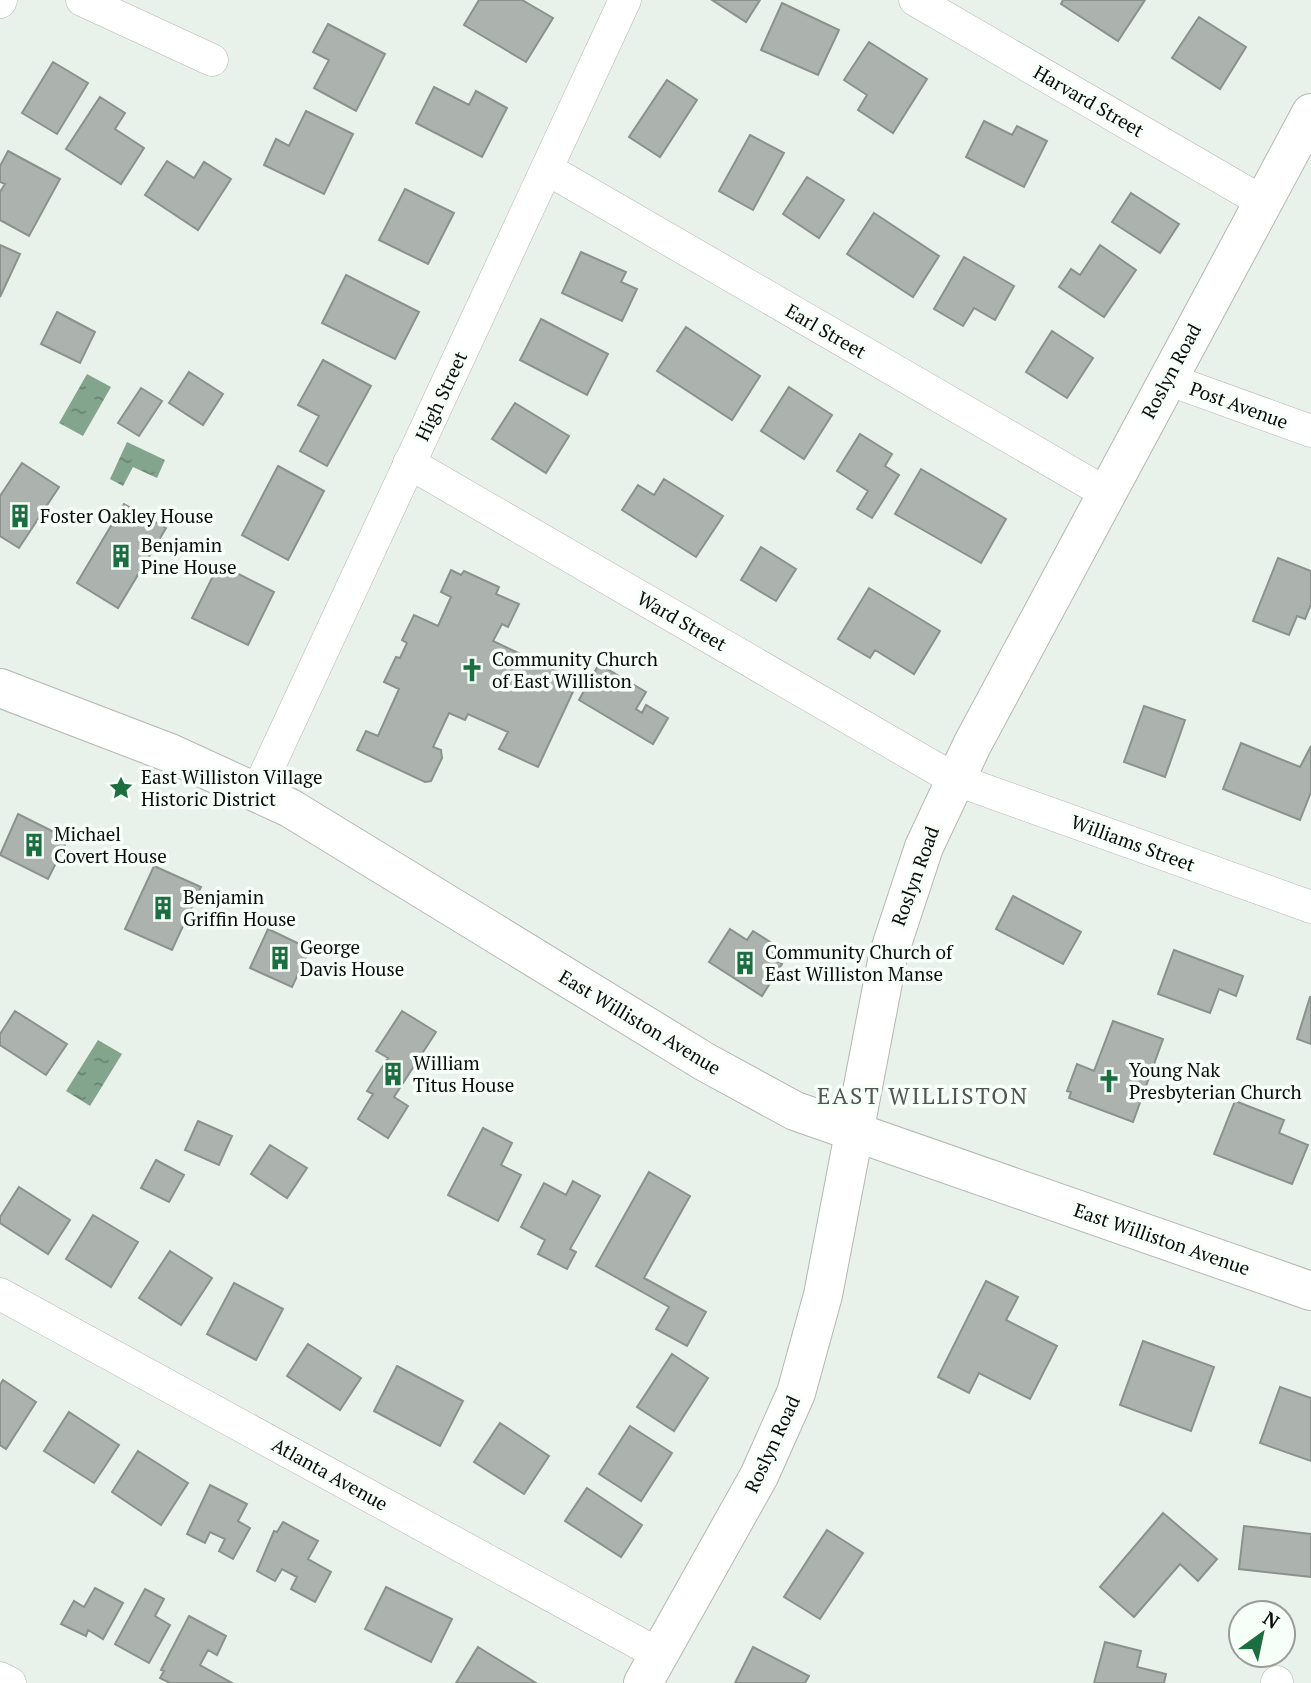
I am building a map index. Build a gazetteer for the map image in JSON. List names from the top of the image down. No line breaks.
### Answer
{"streets":{"main road":["Roslyn Road","East Williston Avenue"],"street":["Harvard Street","Earl Street","High Street","Post Avenue","Ward Street","Williams Street","Atlanta Avenue"]},"crossings":[["Harvard Street","Roslyn Road"],["Earl Street","Roslyn Road"],["Earl Street","High Street"],["Roslyn Road","Post Avenue"],["Roslyn Road","Ward Street"],["Roslyn Road","Williams Street"],["Roslyn Road","East Williston Avenue"],["Roslyn Road","Atlanta Avenue"],["High Street","Ward Street"],["High Street","East Williston Avenue"],["Ward Street","Williams Street"]],"districts":["EAST WILLISTON"],"places":{"building":["Foster Oakley House","Benjamin Pine House","Michael Covert House","Benjamin Griffin House","George Davis House","Community Church of East Williston Manse","William Titus House"],"church":["Community Church of East Williston","Young Nak Presbyterian Church"],"place":["East Williston Village Historic District"]},"north":"top right"}
